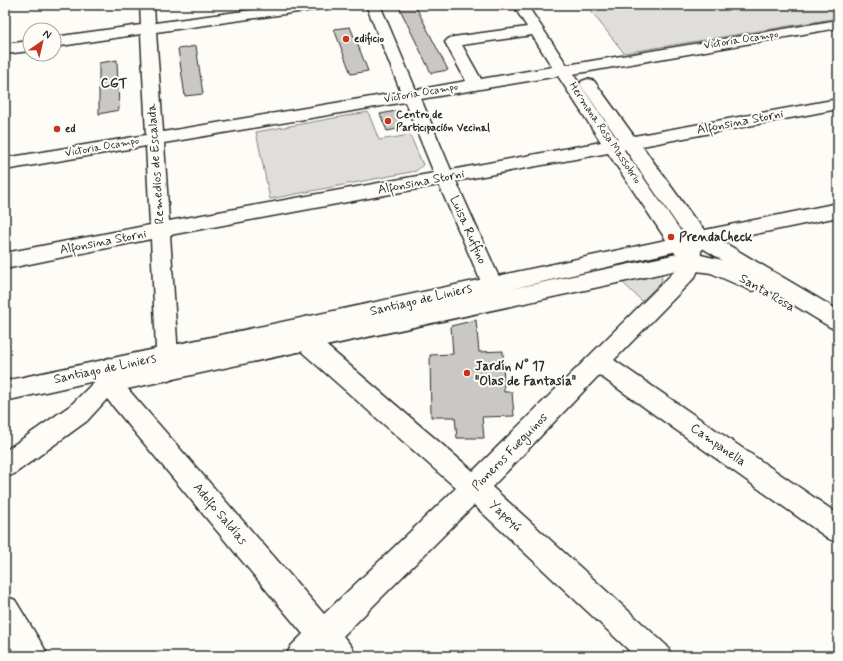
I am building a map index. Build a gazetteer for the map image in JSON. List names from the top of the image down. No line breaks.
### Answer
{"streets":{"street":["Victoria Ocampo","Alfonsina Storni","Hermana Rosa Massobrio","Remedios de Escalada","Luisa Ruffino","Santa Rosa","Santiago de Liniers","Campanella","Pioneros Fueguinos","Adolfo Saldías","Yapeyú"]},"crossings":[["Victoria Ocampo","Hermana Rosa Massobrio"],["Victoria Ocampo","Remedios de Escalada"],["Victoria Ocampo","Luisa Ruffino"],["Alfonsina Storni","Hermana Rosa Massobrio"],["Alfonsina Storni","Remedios de Escalada"],["Alfonsina Storni","Luisa Ruffino"],["Hermana Rosa Massobrio","Santa Rosa"],["Hermana Rosa Massobrio","Santiago de Liniers"],["Hermana Rosa Massobrio","Pioneros Fueguinos"],["Remedios de Escalada","Santiago de Liniers"],["Luisa Ruffino","Santiago de Liniers"],["Santa Rosa","Santiago de Liniers"],["Santa Rosa","Pioneros Fueguinos"],["Santiago de Liniers","Pioneros Fueguinos"],["Santiago de Liniers","Adolfo Saldías"],["Santiago de Liniers","Yapeyú"],["Campanella","Pioneros Fueguinos"],["Pioneros Fueguinos","Adolfo Saldías"],["Pioneros Fueguinos","Yapeyú"]],"districts":["CGT"],"places":["edificio","Centro de Participación Vecinal","ed","PrendaCheck","Jardín N° 17 \"Olas de Fantasía\""],"north":"top right"}
